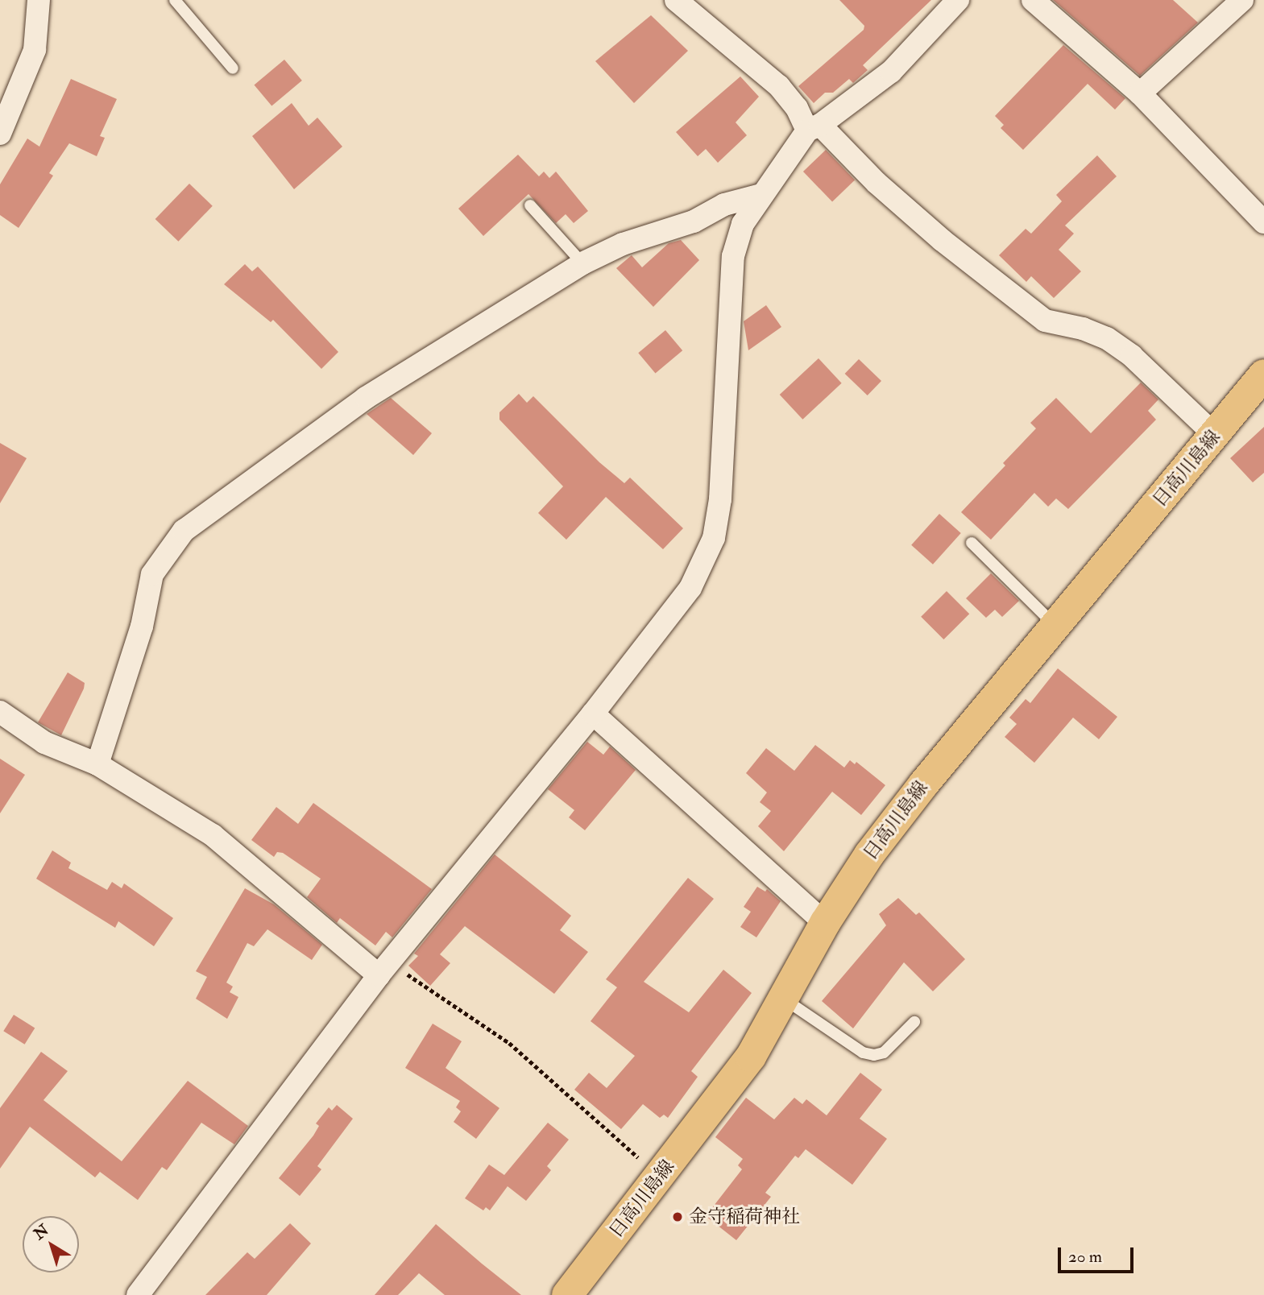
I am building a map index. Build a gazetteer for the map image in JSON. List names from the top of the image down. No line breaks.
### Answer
{"streets":{"main road":["日高川島線"]},"places":["金守稲荷神社"],"scale_bar":"20 m","north":"top left"}
